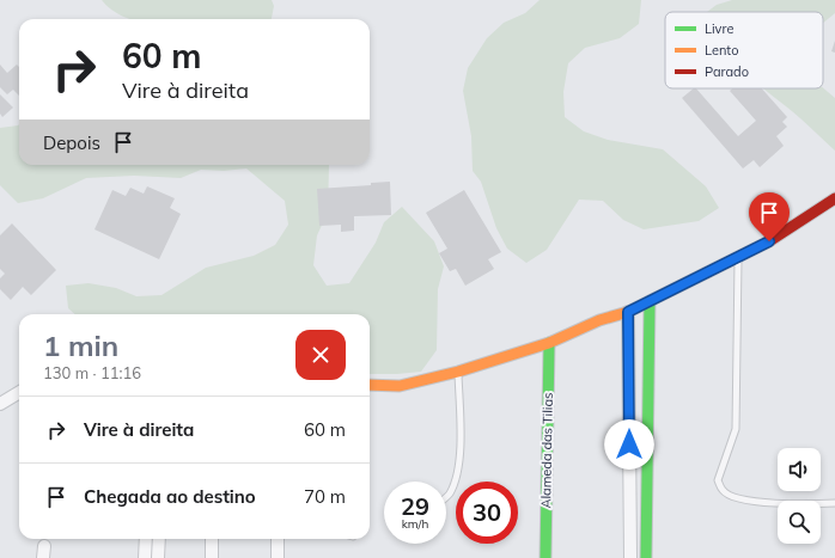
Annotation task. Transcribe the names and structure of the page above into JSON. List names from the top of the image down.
{
  "streets": {
    "street": ["Alameda das Tilias"]
  },
  "legend": ["Livre", "Lento", "Parado"],
  "page": {
    "turn": ["60 m", "Vire à direita"],
    "then": "Depois",
    "heading": ["1 min", "130 m · 11:16"],
    "list": [
      {
        "name": "Vire à direita",
        "value": "60 m"
      },
      {
        "name": "Chegada ao destino",
        "value": "70 m"
      }
    ],
    "speed": "29 km/h",
    "limit": "30"
  }
}
